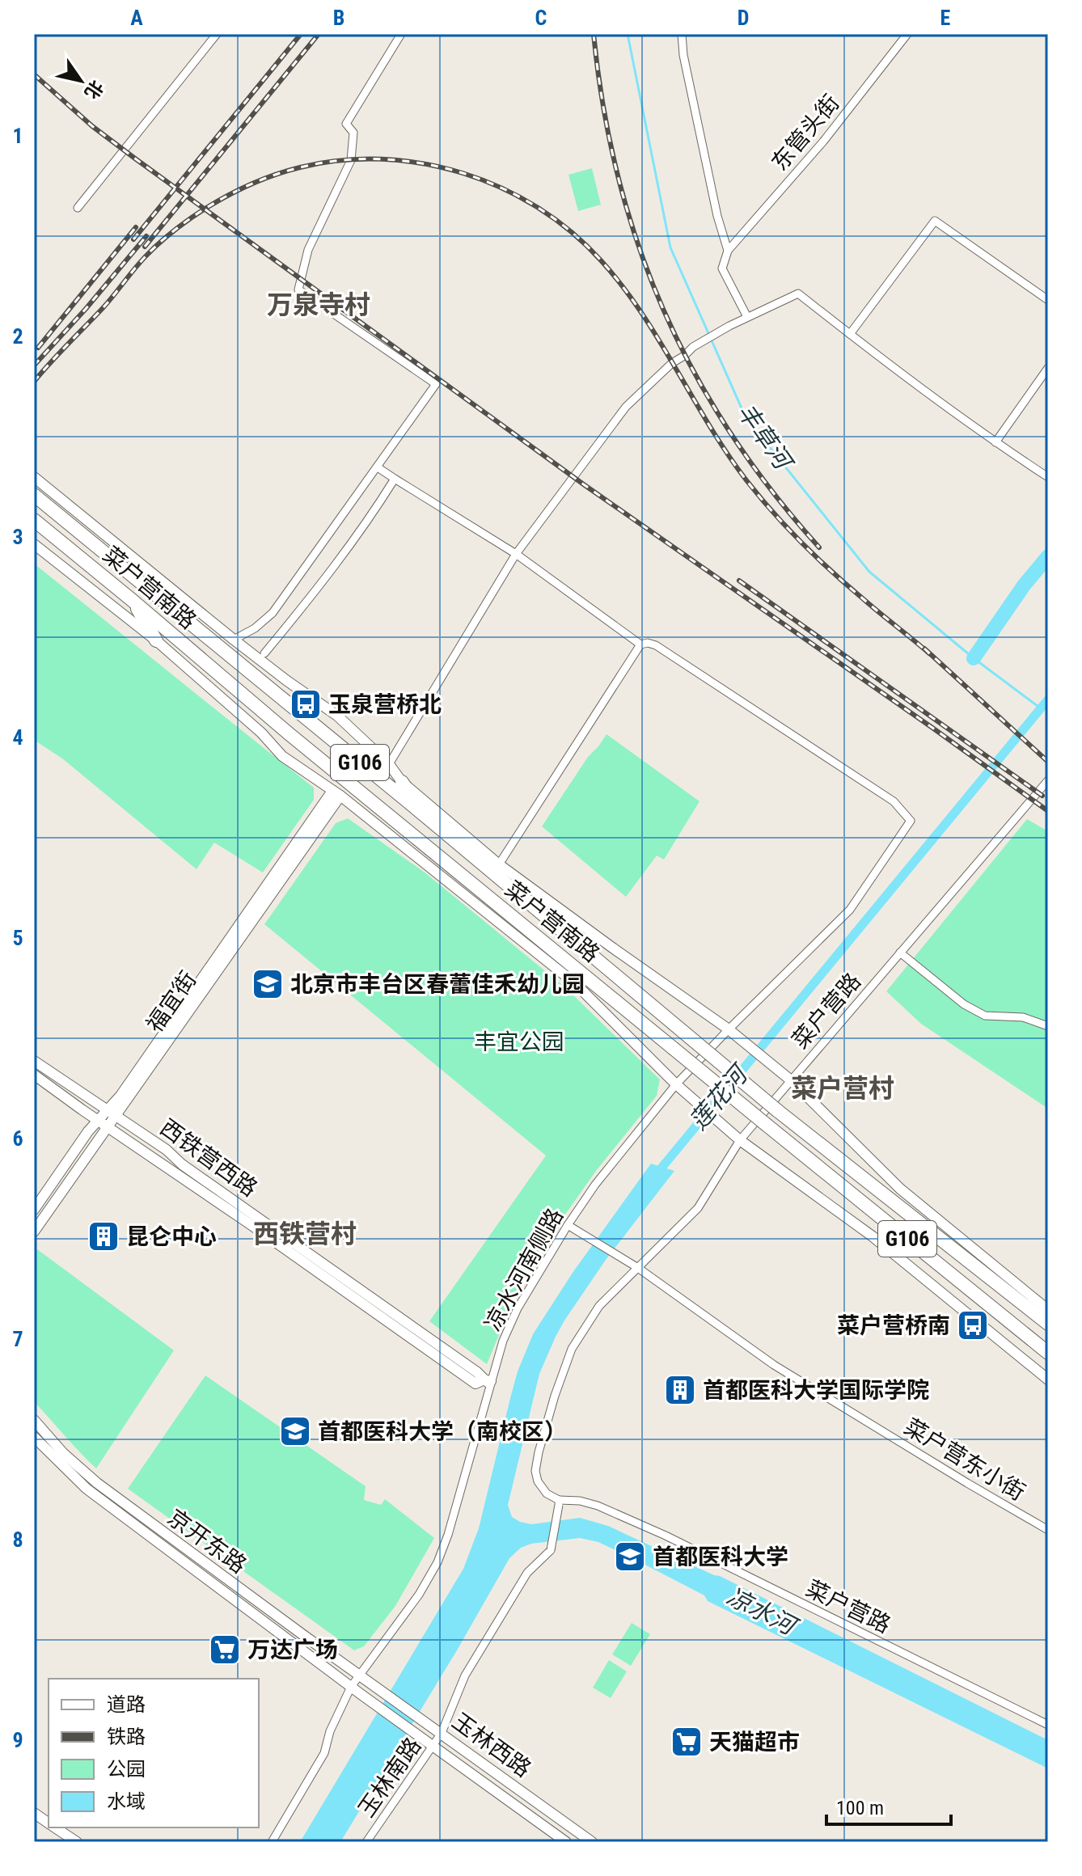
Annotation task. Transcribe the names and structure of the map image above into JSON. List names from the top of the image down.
{
  "streets": {
    "highway": ["菜户营南路", "G106"],
    "street": [
      "东管头街",
      "福宜街",
      "菜户营路",
      "西铁营西路",
      "凉水河南侧路",
      "菜户营东小街",
      "京开东路",
      "玉林西路",
      "玉林南路"
    ]
  },
  "crossings": [
    ["菜户营南路", "福宜街"],
    ["菜户营南路", "菜户营路"],
    ["菜户营南路", "凉水河南侧路"],
    ["福宜街", "西铁营西路"],
    ["菜户营路", "菜户营东小街"],
    ["菜户营路", "玉林南路"],
    ["西铁营西路", "凉水河南侧路"],
    ["凉水河南侧路", "菜户营东小街"],
    ["凉水河南侧路", "京开东路"],
    ["凉水河南侧路", "玉林西路"],
    ["京开东路", "玉林西路"],
    ["玉林西路", "玉林南路"]
  ],
  "districts": ["万泉寺村", "菜户营村", "西铁营村"],
  "water": ["丰草河", "莲花河", "凉水河"],
  "parks": ["丰宜公园"],
  "places": {
    "bus stop": ["玉泉营桥北", "菜户营桥南"],
    "school or university": ["北京市丰台区春蕾佳禾幼儿园", "首都医科大学（南校区）", "首都医科大学"],
    "building": ["昆仑中心", "首都医科大学国际学院"],
    "supermarket": ["万达广场", "天猫超市"]
  },
  "legend": [
    "道路",
    "铁路",
    "公园",
    "水域"
  ],
  "scale_bar": "100 m",
  "north": "bottom right",
  "grid": {
    "columns": [
      "A",
      "B",
      "C",
      "D",
      "E"
    ],
    "rows": [
      "1",
      "2",
      "3",
      "4",
      "5",
      "6",
      "7",
      "8",
      "9"
    ]
  }
}
